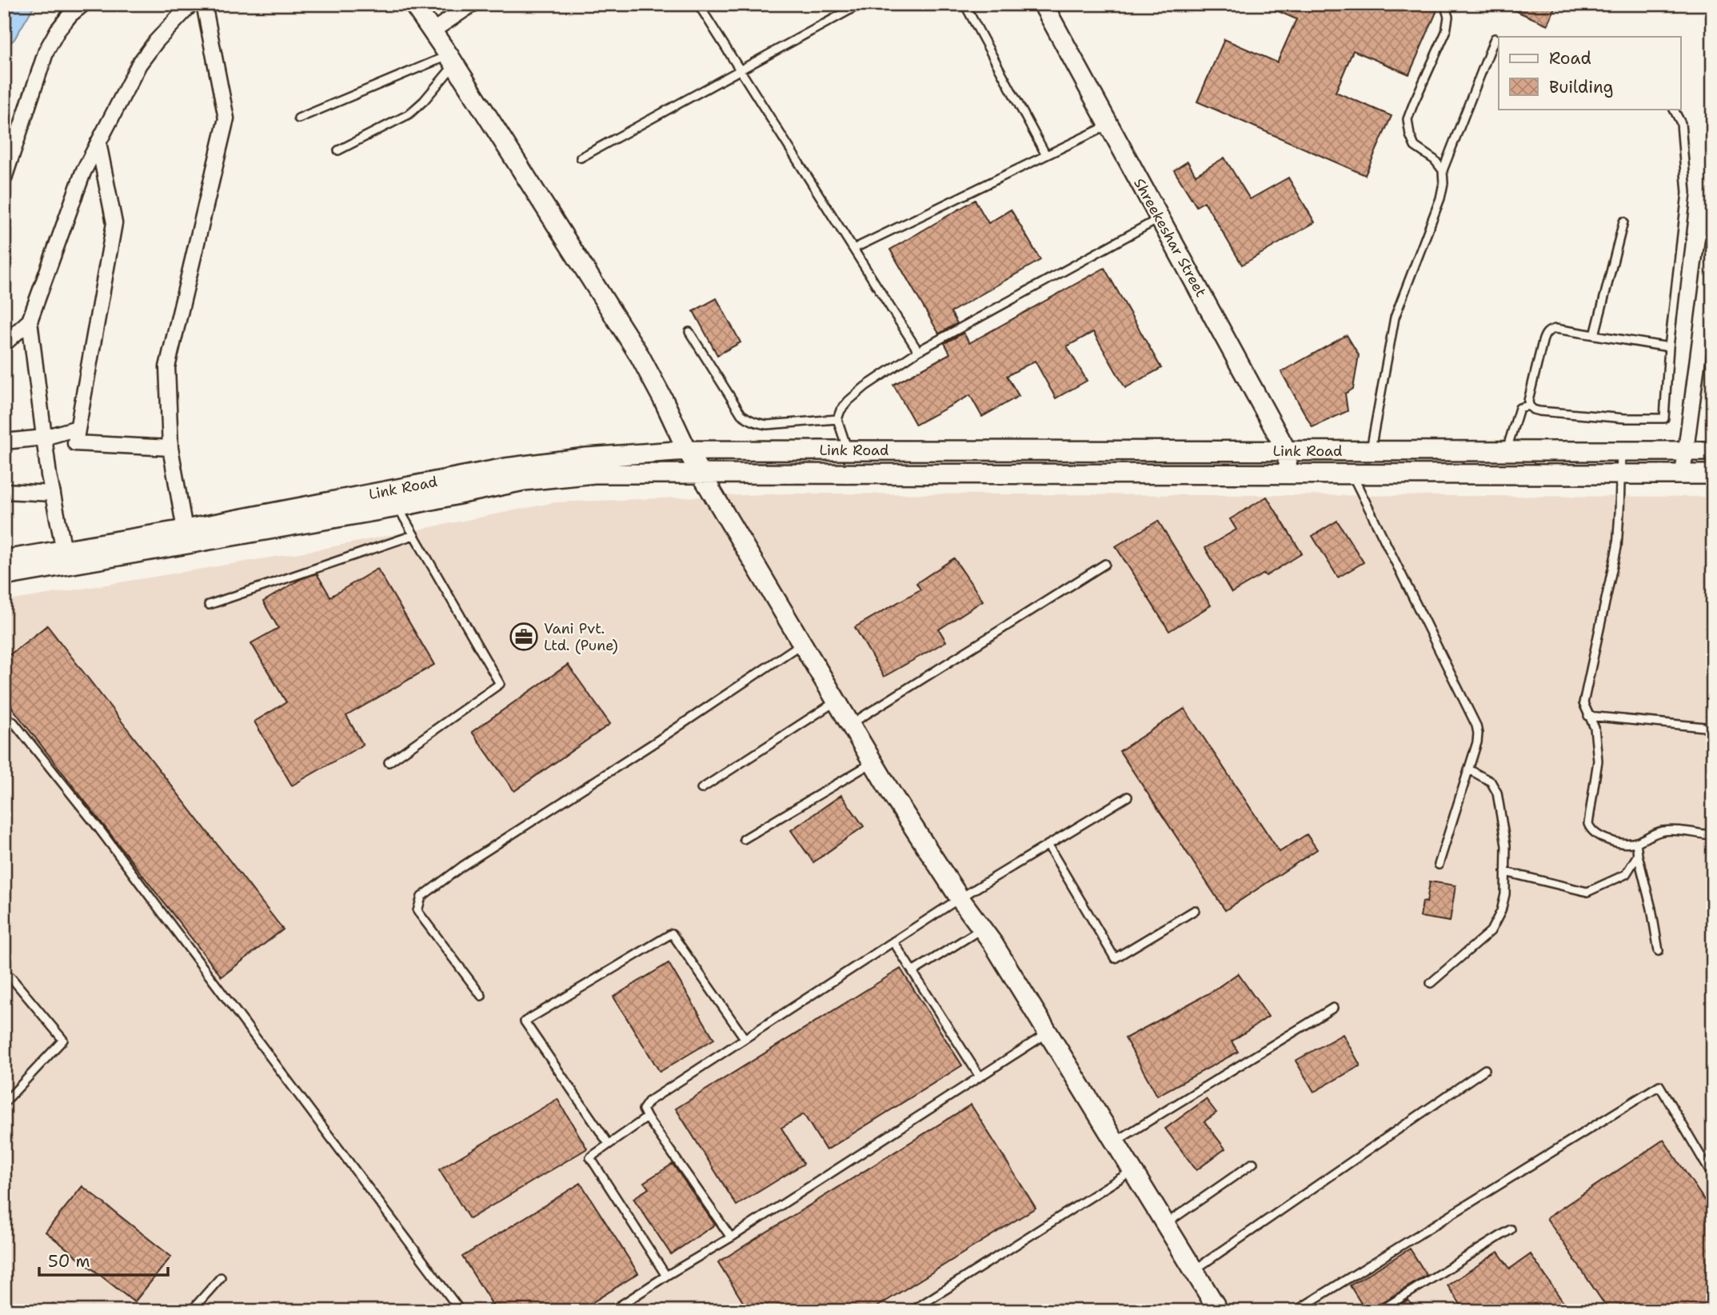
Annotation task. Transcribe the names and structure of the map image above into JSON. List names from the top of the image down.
{
  "streets": {
    "street": ["Shreekeshar Street", "Link Road"]
  },
  "crossings": [
    ["Shreekeshar Street", "Link Road"]
  ],
  "places": {
    "office": ["Vani Pvt. Ltd. (Pune)"]
  },
  "legend": ["Road", "Building"],
  "scale_bar": "50 m"
}
